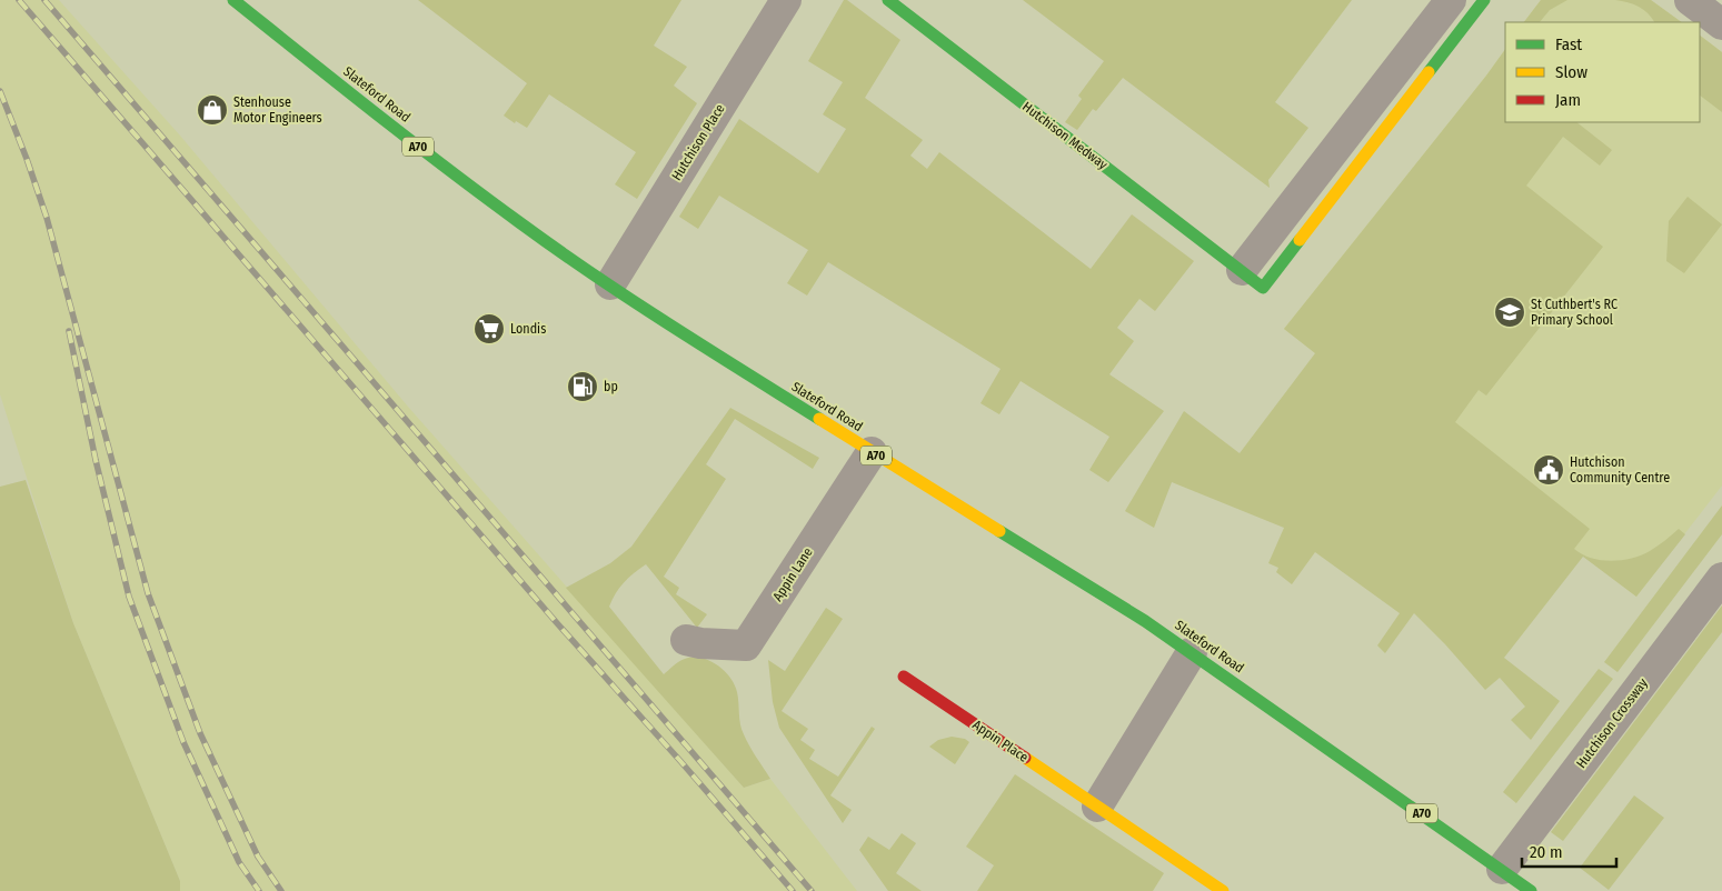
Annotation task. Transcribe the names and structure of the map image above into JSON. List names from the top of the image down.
{
  "streets": {
    "main road": [
      "Slateford Road",
      "Hutchison Medway",
      "A70",
      "Appin Place"
    ],
    "street": ["Hutchison Place", "Appin Lane", "Hutchison Crossway"]
  },
  "crossings": [
    ["Slateford Road", "Hutchison Place"],
    ["Slateford Road", "Appin Lane"],
    ["Slateford Road", "Hutchison Crossway"]
  ],
  "places": {
    "shop": ["Stenhouse Motor Engineers"],
    "school or university": ["St Cuthbert's RC Primary School"],
    "supermarket": ["Londis"],
    "fuel station": ["bp"],
    "public building": ["Hutchison Community Centre"]
  },
  "legend": ["Fast", "Slow", "Jam"],
  "scale_bar": "20 m"
}
